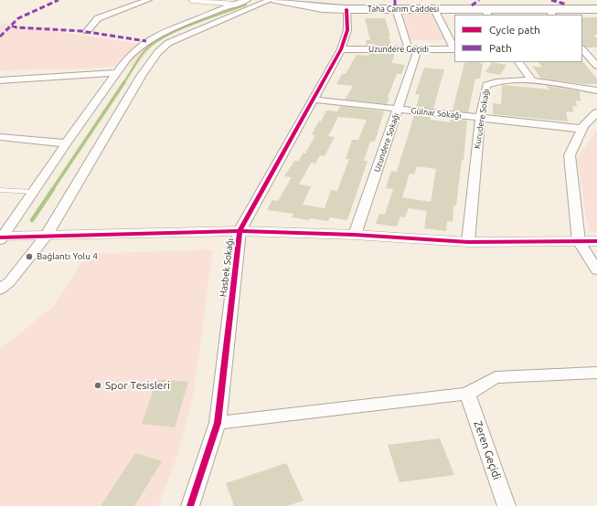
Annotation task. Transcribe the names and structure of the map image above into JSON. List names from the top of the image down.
{
  "streets": {
    "main road": ["Taha Carım Caddesi"],
    "street": [
      "Uzundere Geçidi",
      "Gülnar Sokağı",
      "Kurudere Sokağı",
      "Uzundere Sokağı",
      "Hasbek Sokağı",
      "Zeren Geçidi"
    ]
  },
  "crossings": [
    ["Taha Carım Caddesi", "Hasbek Sokağı"],
    ["Uzundere Geçidi", "Uzundere Sokağı"],
    ["Uzundere Geçidi", "Hasbek Sokağı"],
    ["Gülnar Sokağı", "Kurudere Sokağı"],
    ["Gülnar Sokağı", "Uzundere Sokağı"],
    ["Gülnar Sokağı", "Hasbek Sokağı"]
  ],
  "places": ["Bağlantı Yolu 4", "Spor Tesisleri"],
  "legend": ["Cycle path", "Path"]
}
